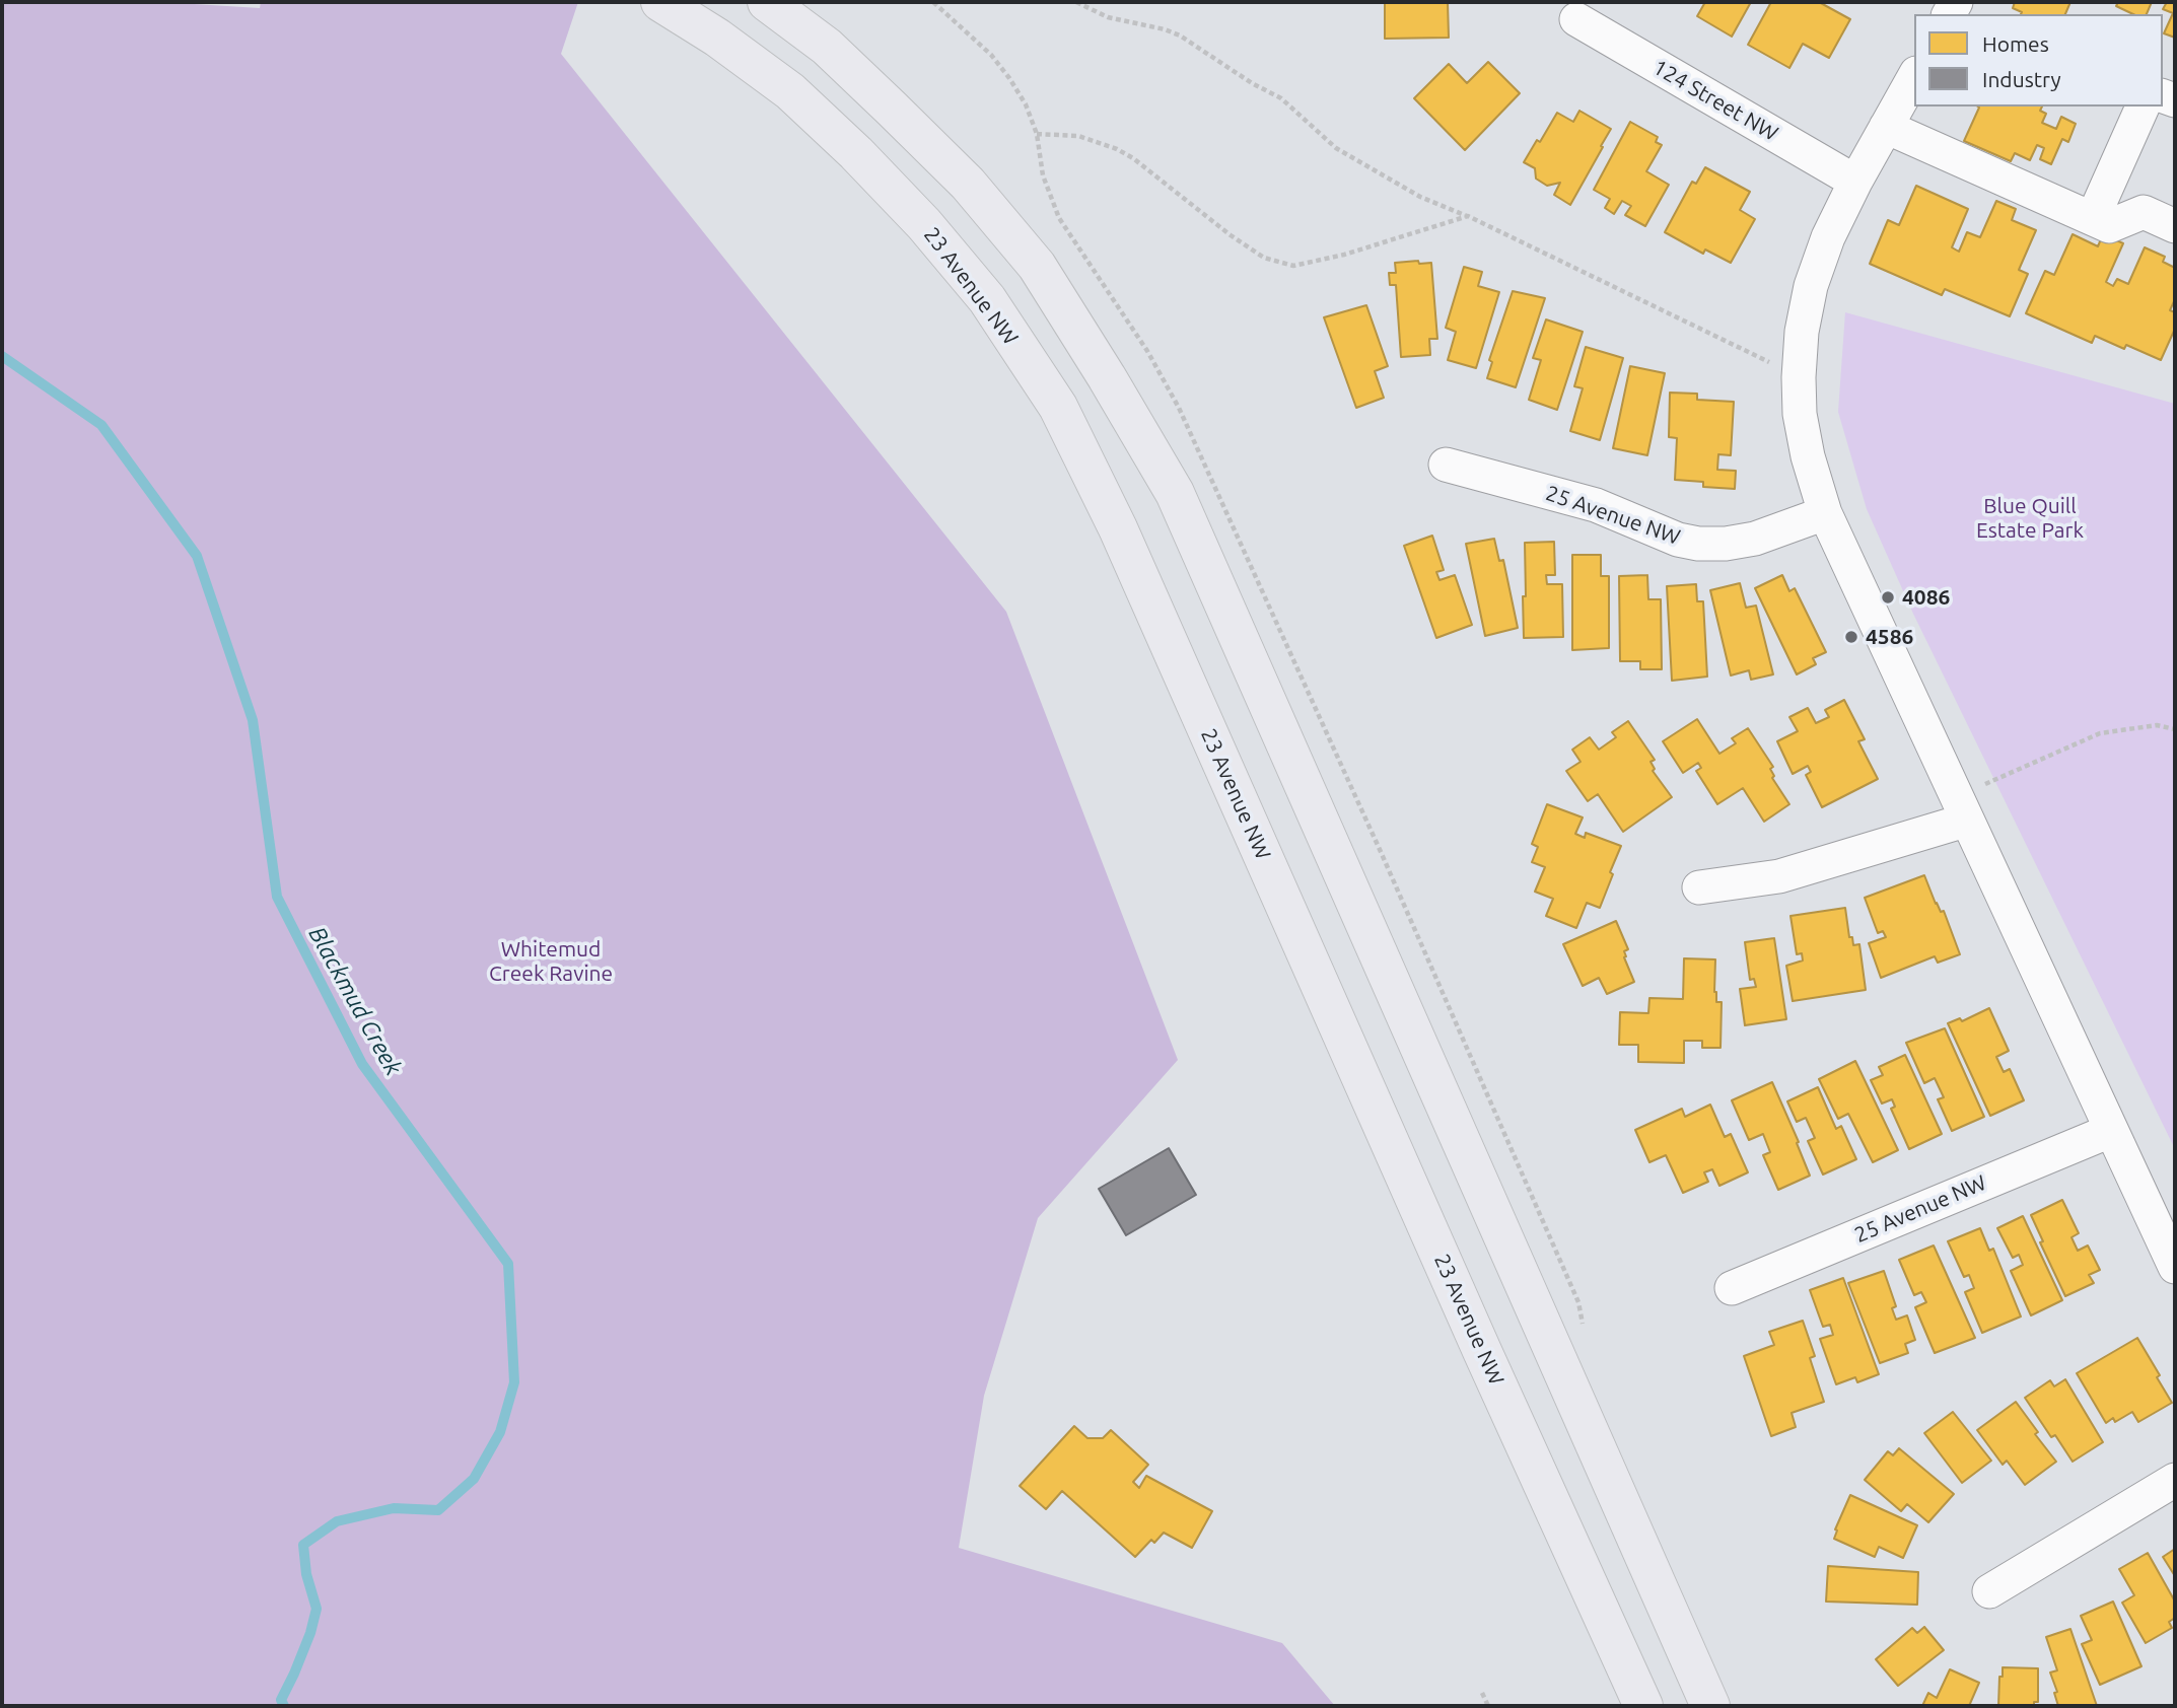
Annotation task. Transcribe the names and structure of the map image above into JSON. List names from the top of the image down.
{
  "streets": {
    "main road": ["23 Avenue NW"],
    "street": ["124 Street NW", "25 Avenue NW"]
  },
  "water": ["Blackmud Creek"],
  "parks": ["Blue Quill Estate Park", "Whitemud Creek Ravine"],
  "places": ["4086", "4586"],
  "legend": ["Homes", "Industry"]
}
